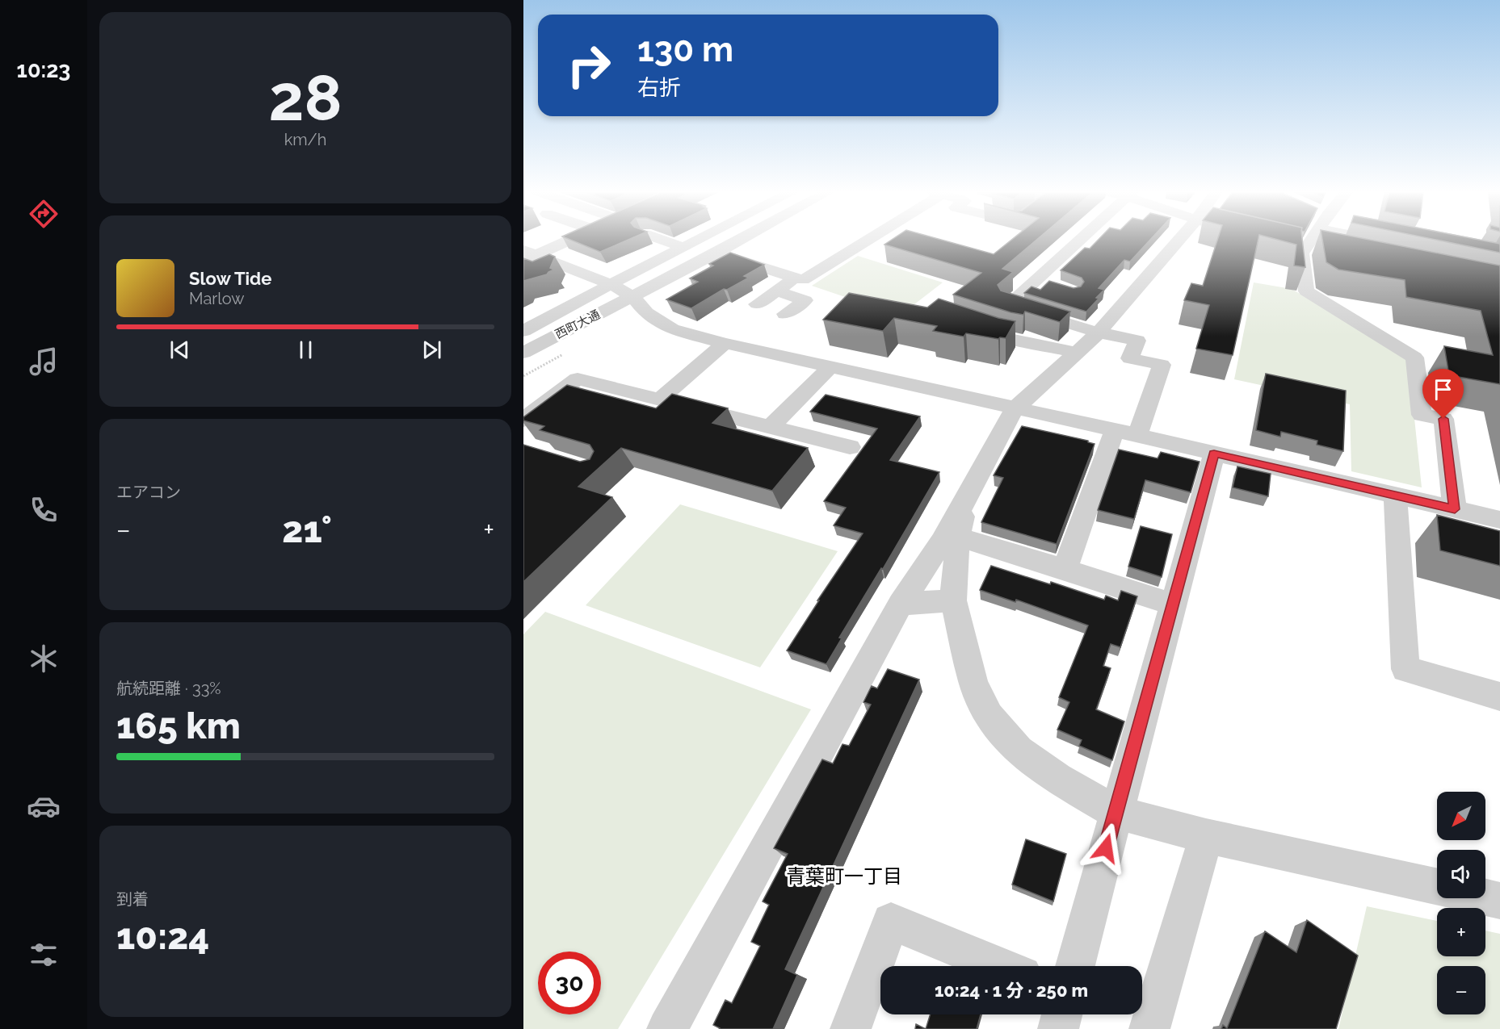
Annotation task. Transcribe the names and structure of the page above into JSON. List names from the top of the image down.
{
  "streets": {
    "street": ["西町大通"]
  },
  "districts": ["青葉町一丁目"],
  "north": "bottom left",
  "page": {
    "tabs": "10:23",
    "tile": [
      ["28", "km/h"],
      "エアコン",
      ["航続距離 · 33%", "165 km"],
      ["到着", "10:24"]
    ],
    "turn": ["130 m", "右折"],
    "song": ["Slow Tide", "Marlow"],
    "heat": ["−", "21°", "+"],
    "map_buttons": ["+", "−"],
    "limit": "30",
    "trip": "10:24 · 1 分 · 250 m"
  }
}
